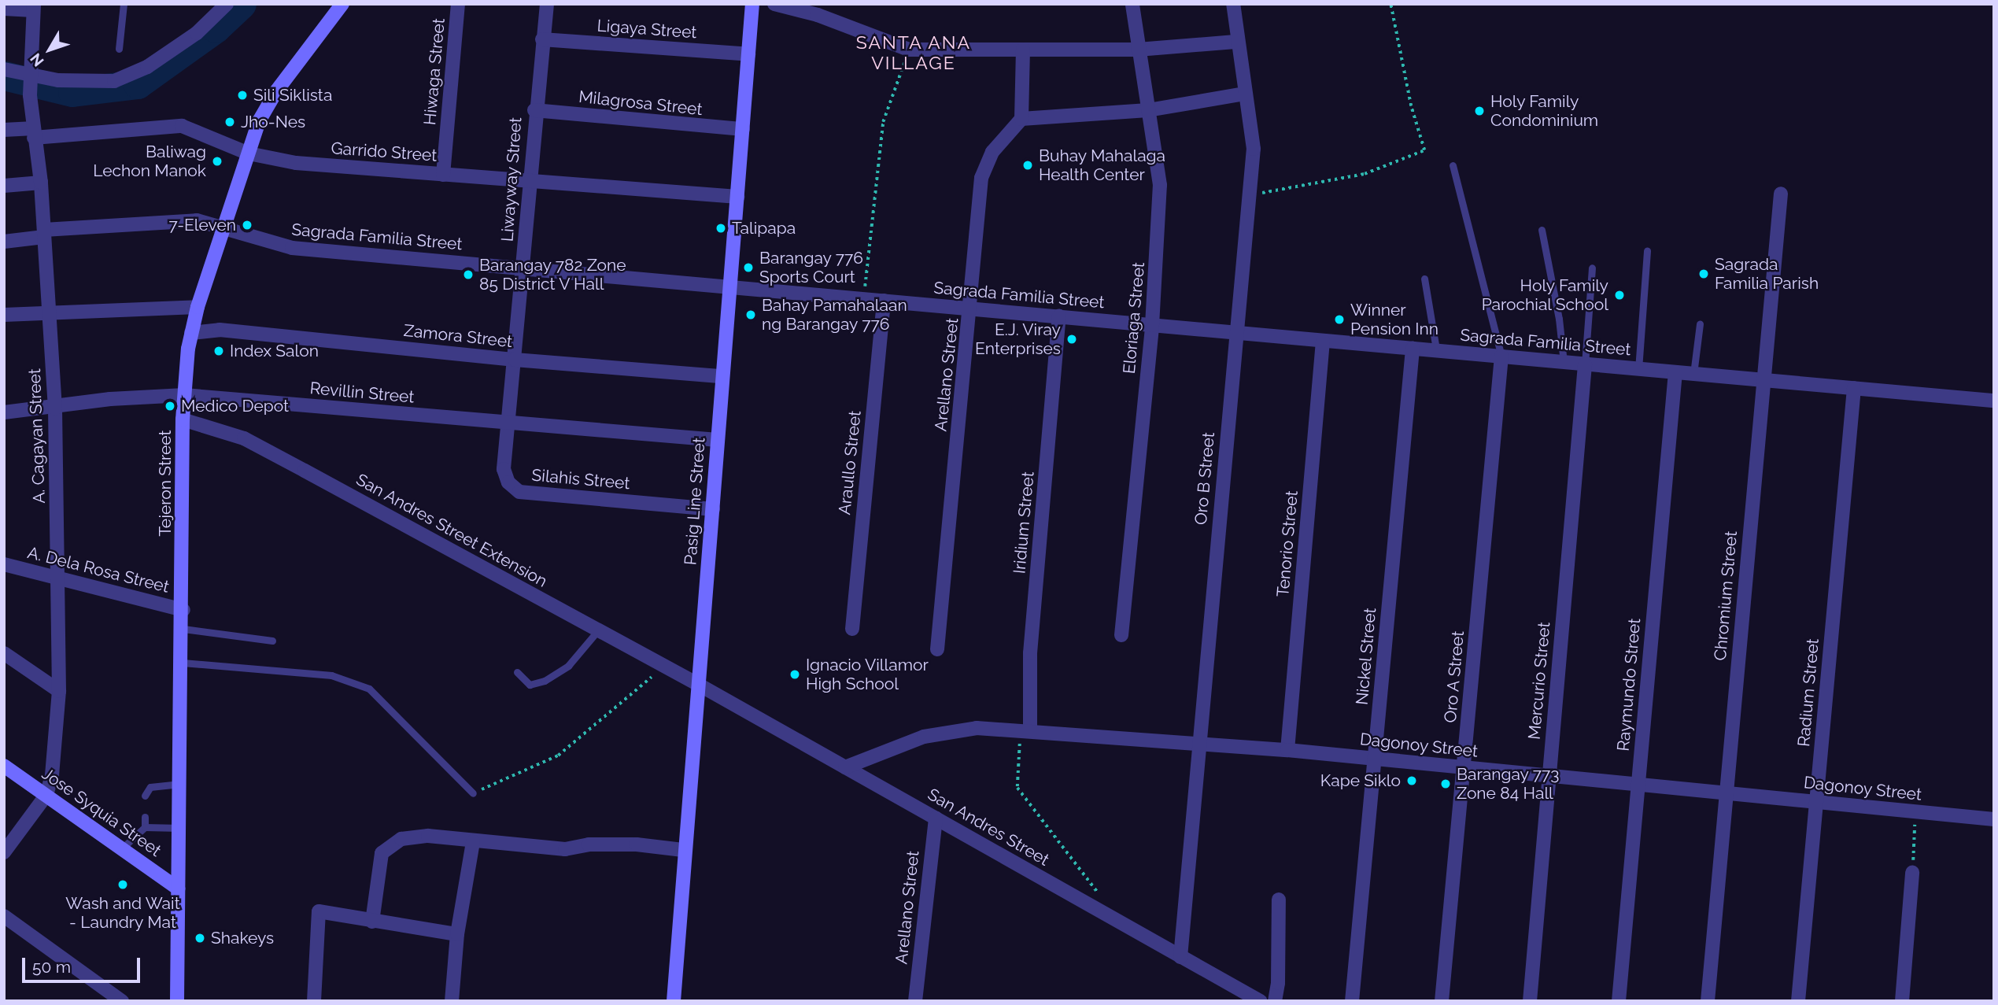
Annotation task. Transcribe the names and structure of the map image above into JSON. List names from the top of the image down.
{
  "streets": {
    "main road": ["Tejeron Street", "Pasig Line Street", "Jose Syquia Street"],
    "street": [
      "Ligaya Street",
      "Hiwaga Street",
      "Milagrosa Street",
      "Garrido Street",
      "Liwayway Street",
      "Sagrada Familia Street",
      "Eloriaga Street",
      "Zamora Street",
      "Arellano Street",
      "Revillin Street",
      "A. Cagayan Street",
      "Araullo Street",
      "Oro B Street",
      "Silahis Street",
      "Iridium Street",
      "San Andres Street Extension",
      "Tenorio Street",
      "A. Dela Rosa Street",
      "Chromium Street",
      "Nickel Street",
      "Oro A Street",
      "Mercurio Street",
      "Raymundo Street",
      "Radium Street",
      "Dagonoy Street",
      "San Andres Street"
    ]
  },
  "crossings": [
    ["Ligaya Street", "Liwayway Street"],
    ["Ligaya Street", "Pasig Line Street"],
    ["Hiwaga Street", "Garrido Street"],
    ["Milagrosa Street", "Liwayway Street"],
    ["Milagrosa Street", "Pasig Line Street"],
    ["Garrido Street", "Liwayway Street"],
    ["Garrido Street", "A. Cagayan Street"],
    ["Garrido Street", "Tejeron Street"],
    ["Garrido Street", "Pasig Line Street"],
    ["Liwayway Street", "Sagrada Familia Street"],
    ["Liwayway Street", "Zamora Street"],
    ["Liwayway Street", "Revillin Street"],
    ["Liwayway Street", "Silahis Street"],
    ["Sagrada Familia Street", "Eloriaga Street"],
    ["Sagrada Familia Street", "Arellano Street"],
    ["Sagrada Familia Street", "A. Cagayan Street"],
    ["Sagrada Familia Street", "Araullo Street"],
    ["Sagrada Familia Street", "Oro B Street"],
    ["Sagrada Familia Street", "Tejeron Street"],
    ["Sagrada Familia Street", "Pasig Line Street"],
    ["Sagrada Familia Street", "Iridium Street"],
    ["Sagrada Familia Street", "Tenorio Street"],
    ["Sagrada Familia Street", "Chromium Street"],
    ["Sagrada Familia Street", "Nickel Street"],
    ["Sagrada Familia Street", "Oro A Street"],
    ["Sagrada Familia Street", "Mercurio Street"],
    ["Sagrada Familia Street", "Raymundo Street"],
    ["Sagrada Familia Street", "Radium Street"],
    ["Zamora Street", "Tejeron Street"],
    ["Zamora Street", "Pasig Line Street"],
    ["Arellano Street", "San Andres Street"],
    ["Revillin Street", "A. Cagayan Street"],
    ["Revillin Street", "Silahis Street"],
    ["Revillin Street", "Tejeron Street"],
    ["Revillin Street", "Pasig Line Street"],
    ["A. Cagayan Street", "A. Dela Rosa Street"],
    ["A. Cagayan Street", "Jose Syquia Street"],
    ["Oro B Street", "Dagonoy Street"],
    ["Oro B Street", "San Andres Street"],
    ["Silahis Street", "Pasig Line Street"],
    ["Tejeron Street", "San Andres Street Extension"],
    ["Tejeron Street", "A. Dela Rosa Street"],
    ["Tejeron Street", "Jose Syquia Street"],
    ["Pasig Line Street", "San Andres Street Extension"],
    ["Pasig Line Street", "San Andres Street"],
    ["Iridium Street", "Dagonoy Street"],
    ["San Andres Street Extension", "San Andres Street"],
    ["Tenorio Street", "Dagonoy Street"],
    ["Chromium Street", "Dagonoy Street"],
    ["Nickel Street", "Dagonoy Street"],
    ["Oro A Street", "Dagonoy Street"],
    ["Mercurio Street", "Dagonoy Street"],
    ["Raymundo Street", "Dagonoy Street"],
    ["Radium Street", "Dagonoy Street"],
    ["Dagonoy Street", "San Andres Street"]
  ],
  "districts": ["SANTA ANA VILLAGE"],
  "places": [
    "Sili Siklista",
    "Holy Family Condominium",
    "Jho-Nes",
    "Baliwag Lechon Manok",
    "Buhay Mahalaga Health Center",
    "7-Eleven",
    "Talipapa",
    "Barangay 776 Sports Court",
    "Sagrada Familia Parish",
    "Barangay 782 Zone 85 District V Hall",
    "Holy Family Parochial School",
    "Bahay Pamahalaan ng Barangay 776",
    "Winner Pension Inn",
    "E.J. Viray Enterprises",
    "Index Salon",
    "Medico Depot",
    "Ignacio Villamor High School",
    "Kape Siklo",
    "Barangay 773 Zone 84 Hall",
    "Wash and Wait - Laundry Mat",
    "Shakeys"
  ],
  "scale_bar": "50 m",
  "north": "bottom left"
}
